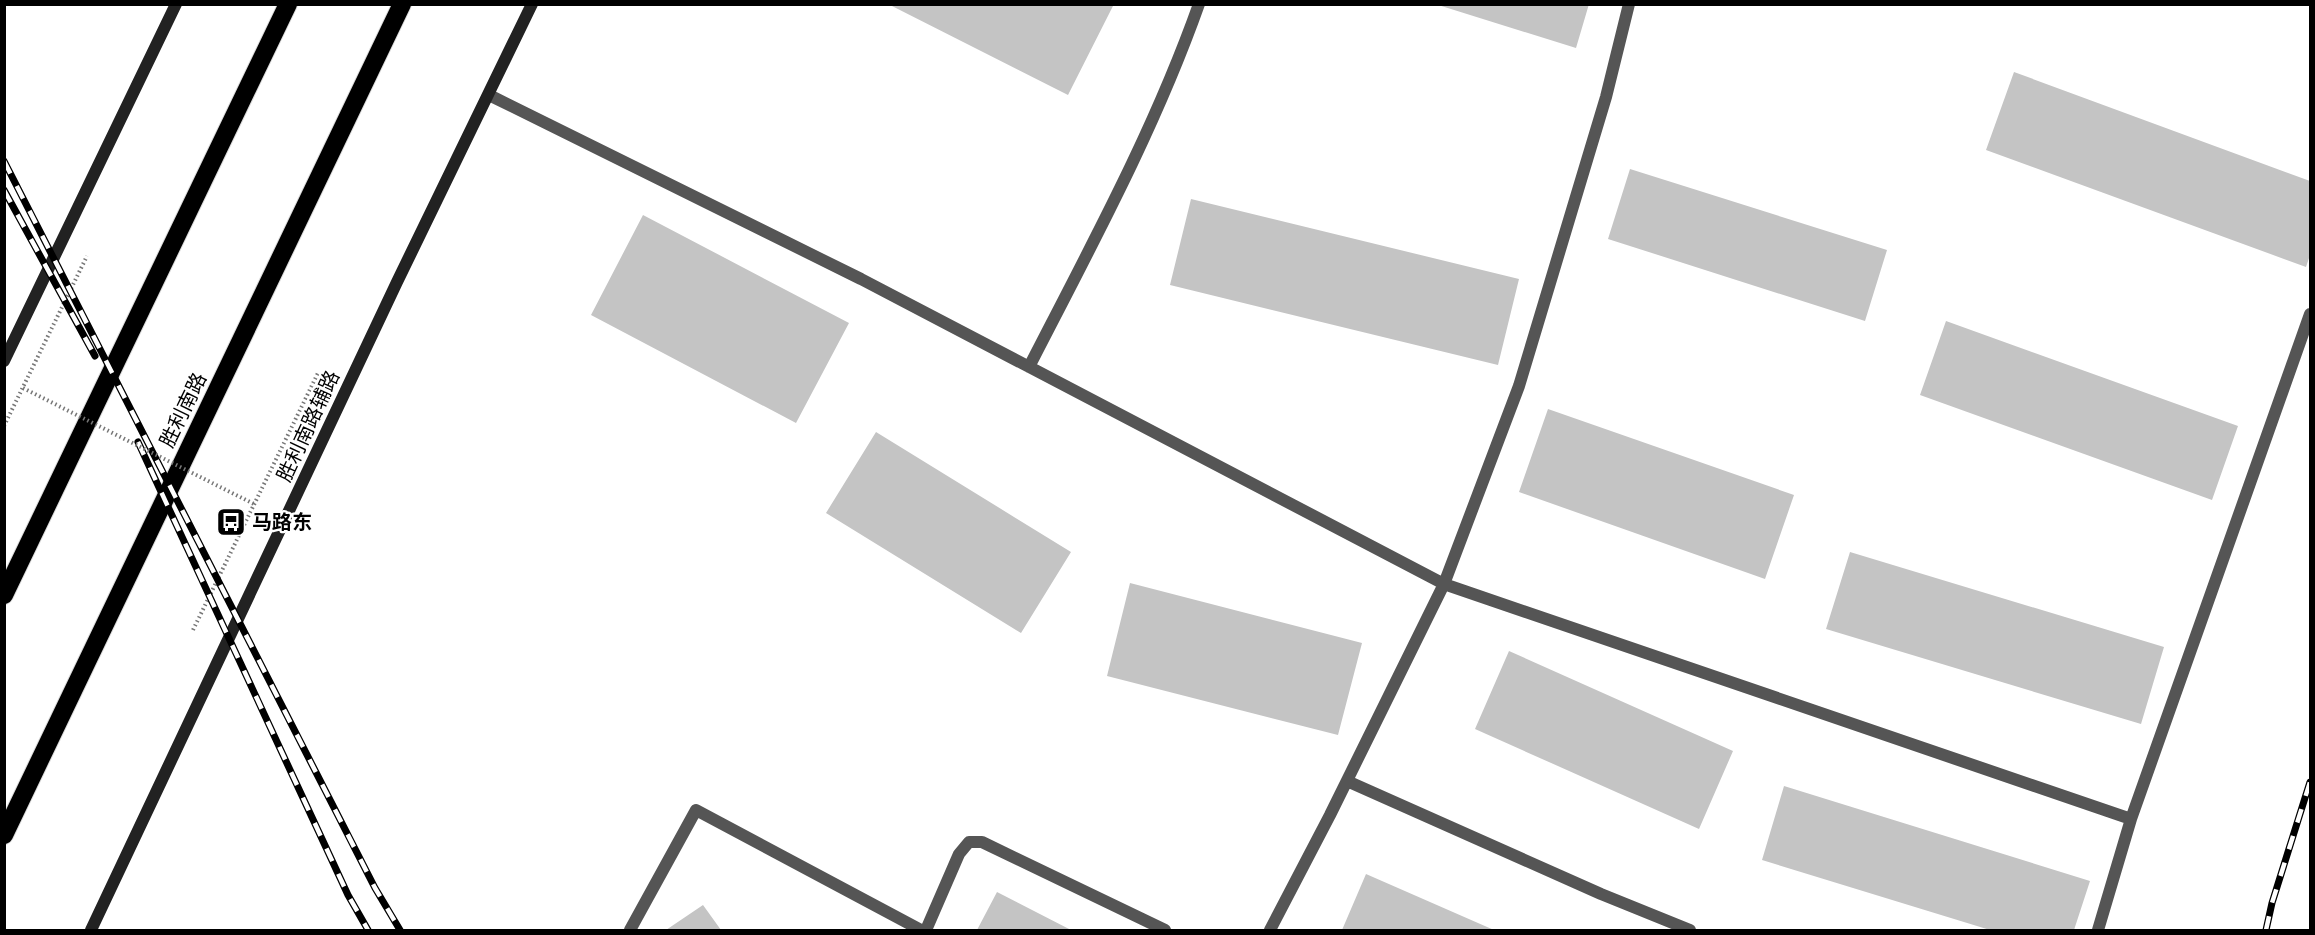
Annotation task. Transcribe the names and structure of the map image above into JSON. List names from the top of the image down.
{
  "streets": {
    "highway": ["胜利南路"],
    "main road": ["胜利南路辅路"]
  },
  "places": {
    "bus stop": ["马路东"]
  }
}
